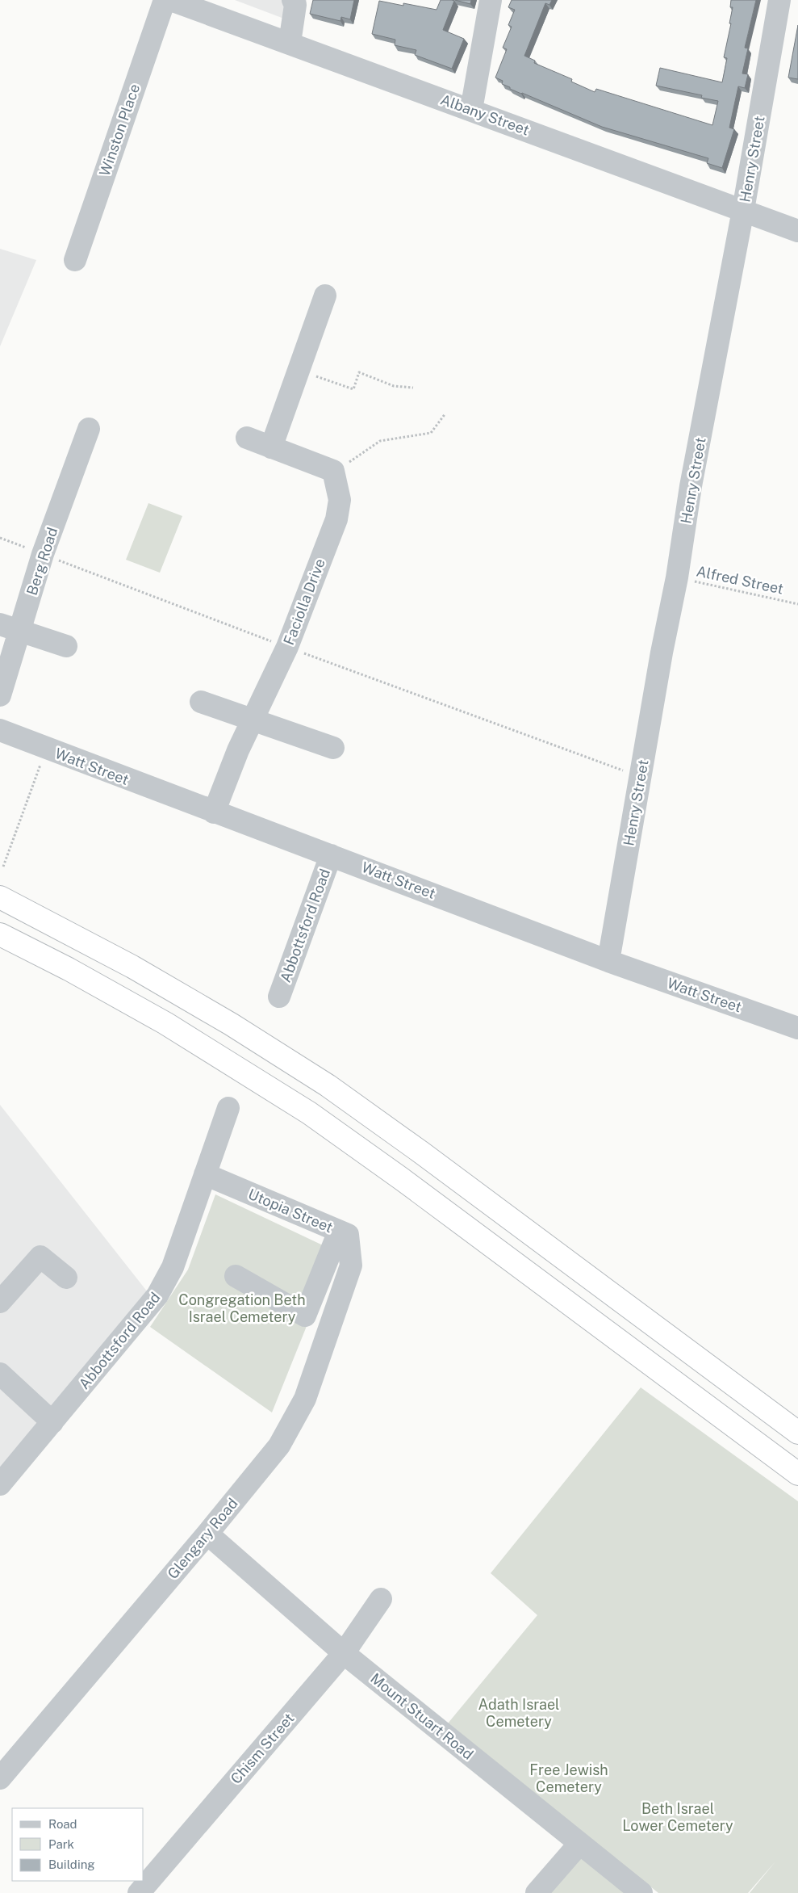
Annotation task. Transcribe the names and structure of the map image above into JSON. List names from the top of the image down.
{
  "streets": {
    "street": [
      "Albany Street",
      "Winston Place",
      "Henry Street",
      "Berg Road",
      "Faciolla Drive",
      "Watt Street",
      "Abbottsford Road",
      "Utopia Street",
      "Glengary Road",
      "Mount Stuart Road",
      "Chism Street"
    ],
    "path": ["Alfred Street"]
  },
  "crossings": [
    ["Albany Street", "Henry Street"],
    ["Henry Street", "Alfred Street"],
    ["Henry Street", "Watt Street"],
    ["Faciolla Drive", "Watt Street"],
    ["Watt Street", "Abbottsford Road"],
    ["Abbottsford Road", "Utopia Street"],
    ["Utopia Street", "Glengary Road"],
    ["Glengary Road", "Mount Stuart Road"],
    ["Mount Stuart Road", "Chism Street"]
  ],
  "parks": [
    "Congregation Beth Israel Cemetery",
    "Adath Israel Cemetery",
    "Free Jewish Cemetery",
    "Beth Israel Lower Cemetery"
  ],
  "legend": ["Road", "Park", "Building"]
}
